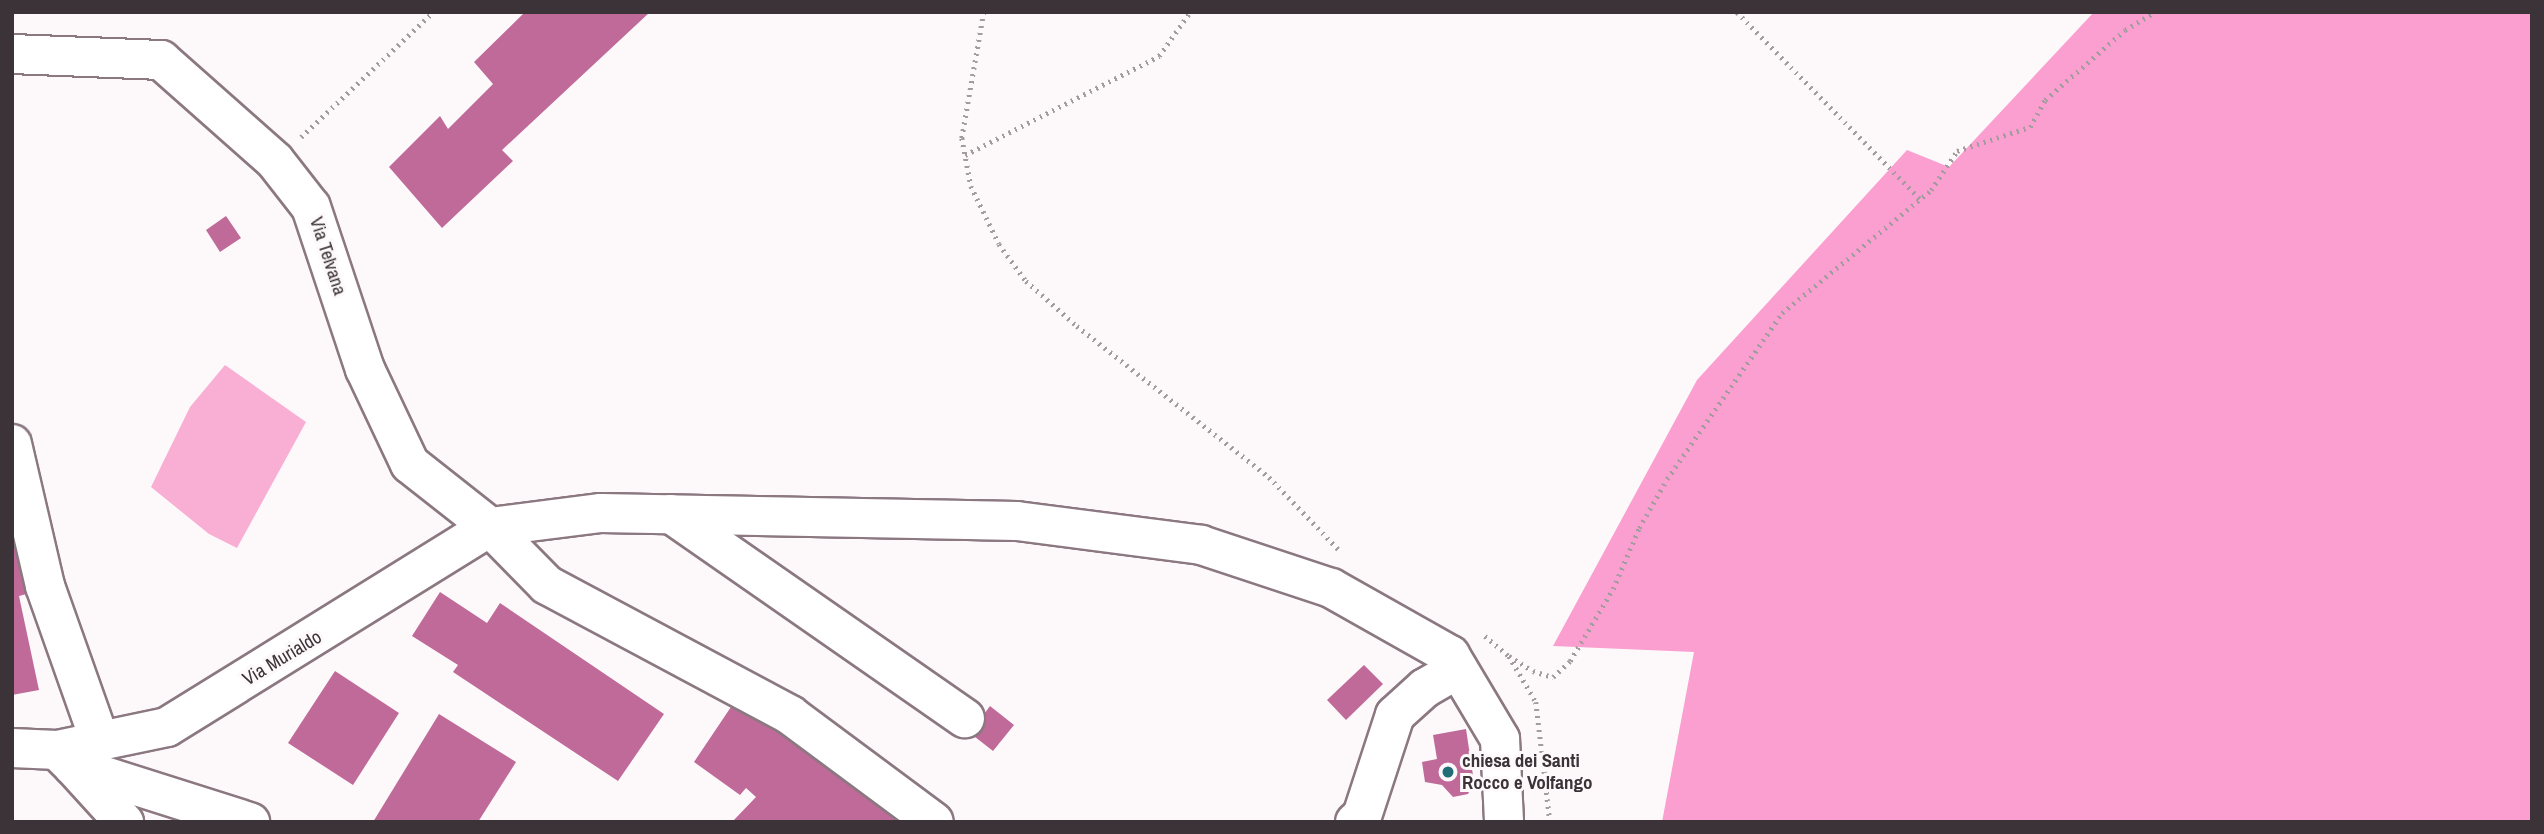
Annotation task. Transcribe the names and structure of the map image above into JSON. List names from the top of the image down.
{
  "streets": {
    "street": ["Via Telvana", "Via Murialdo"]
  },
  "crossings": [
    ["Via Telvana", "Via Murialdo"]
  ],
  "places": ["chiesa dei Santi Rocco e Volfango"]
}
